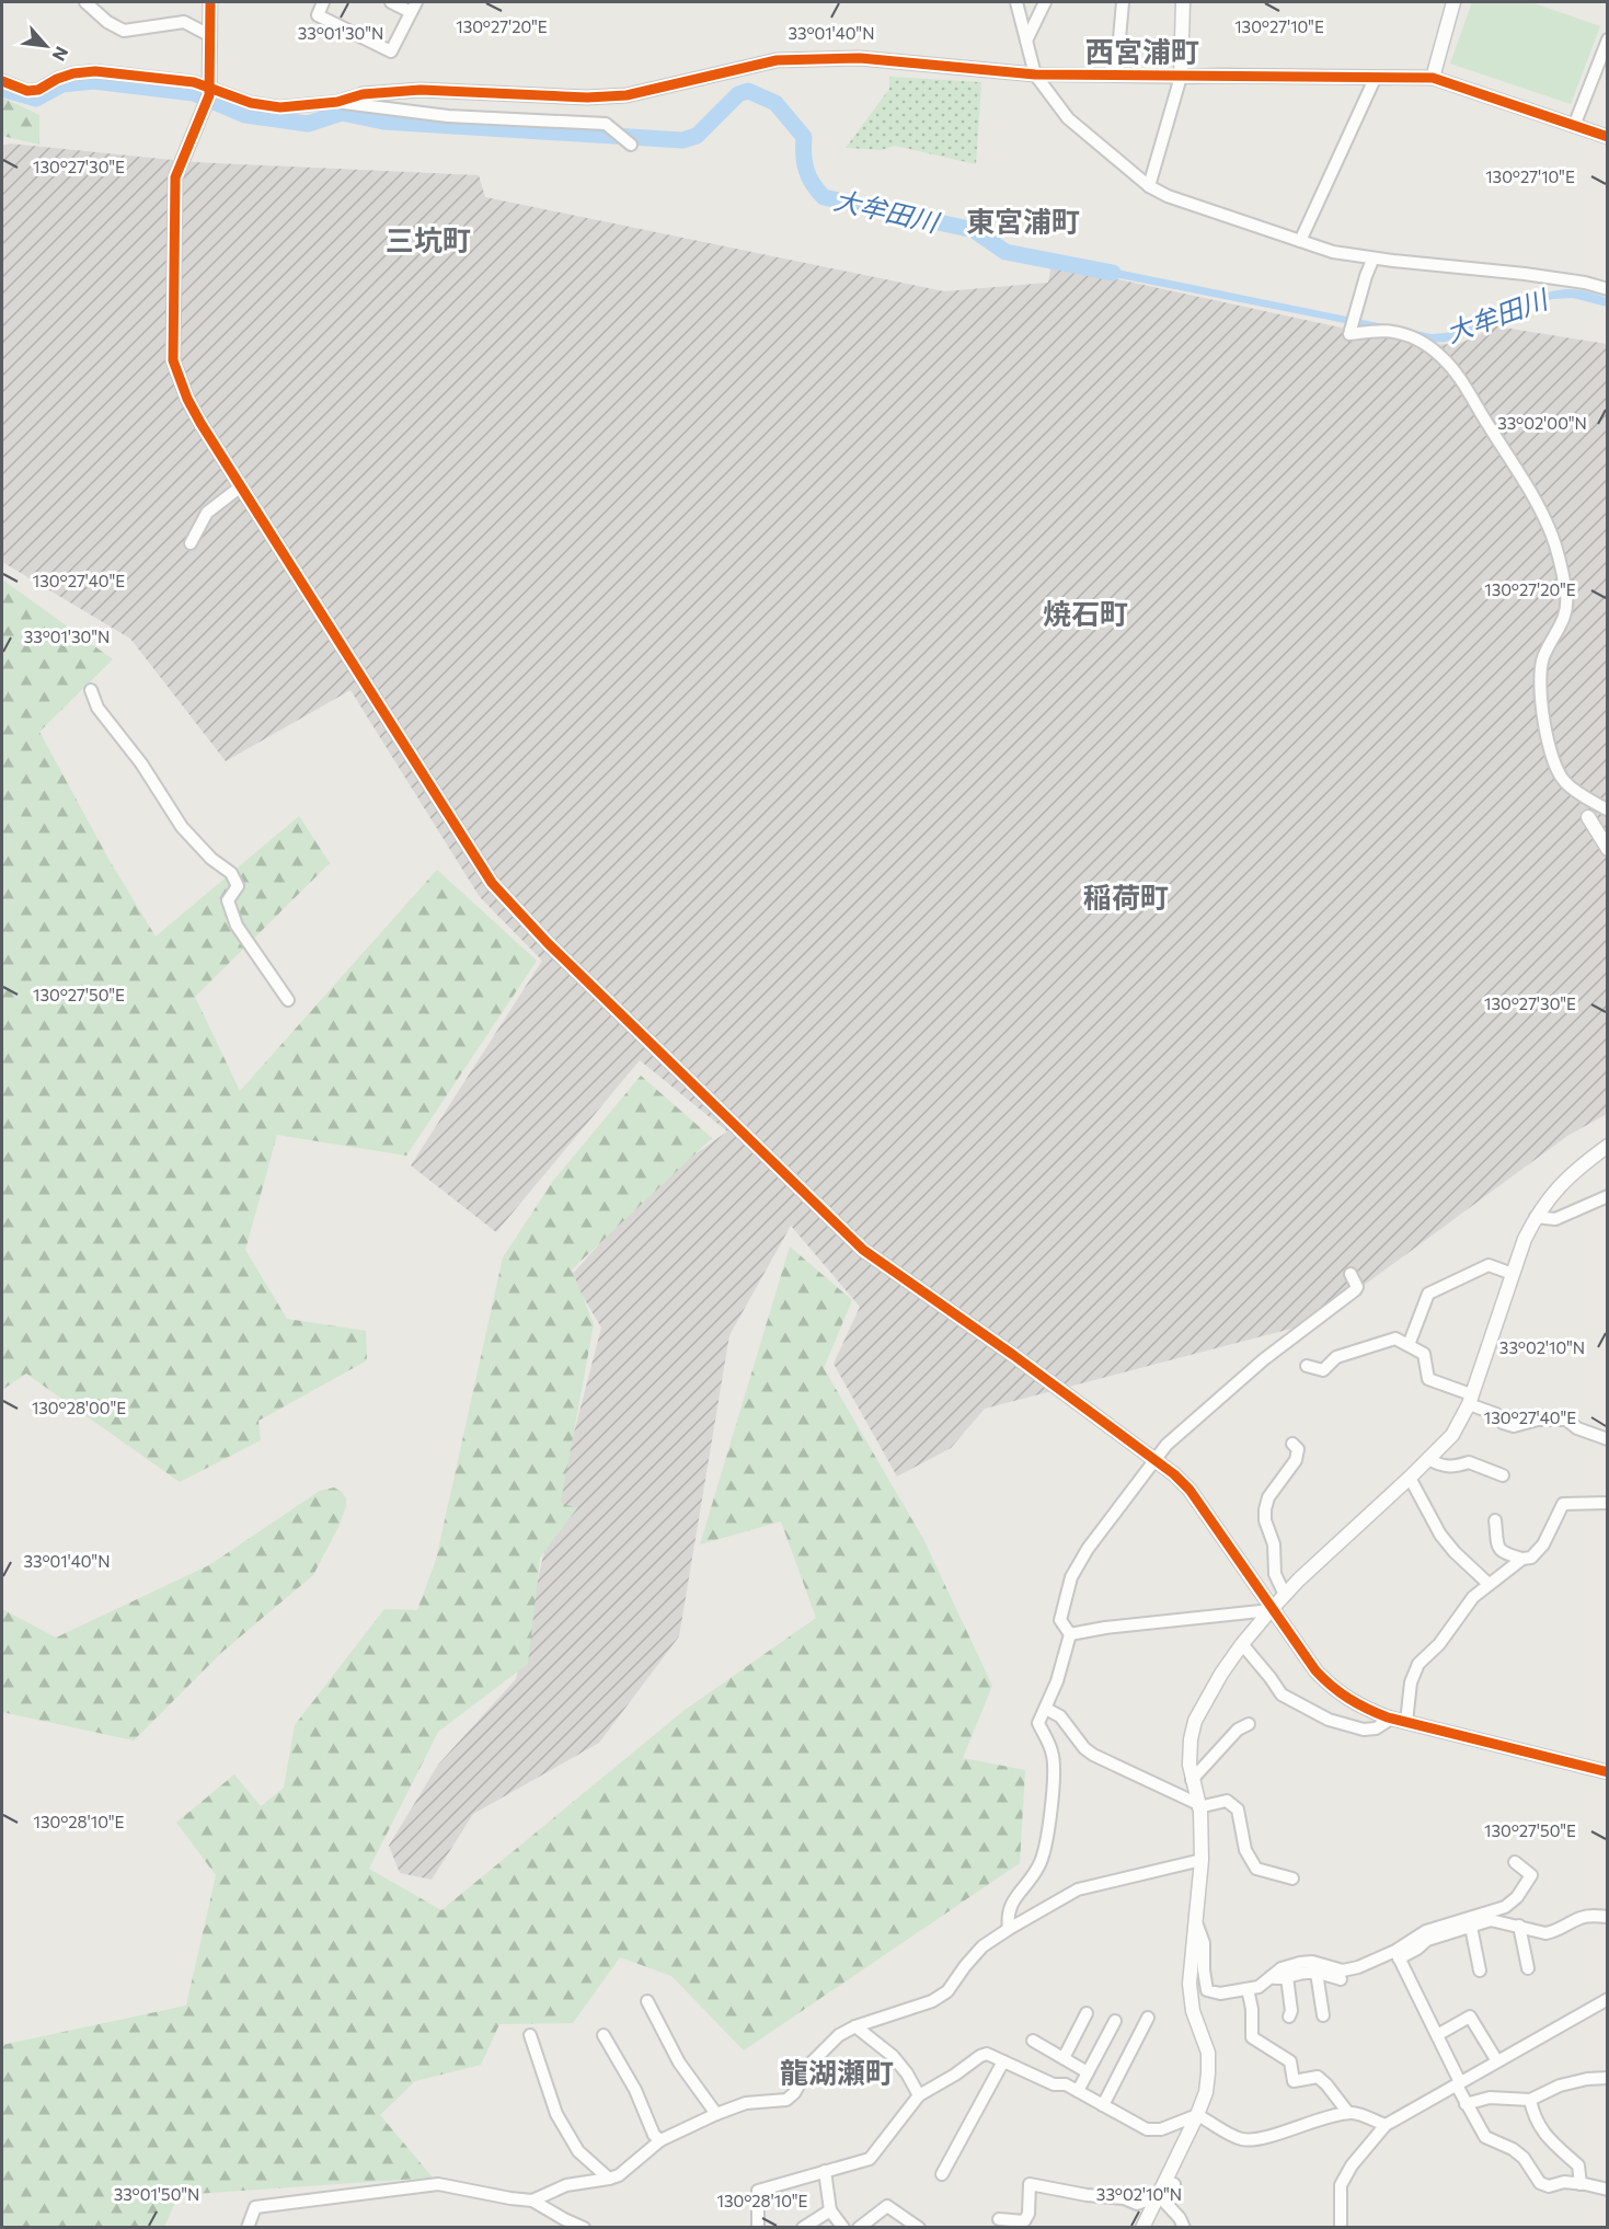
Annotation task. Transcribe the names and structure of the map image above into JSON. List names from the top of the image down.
{
  "districts": [
    "西宮浦町",
    "東宮浦町",
    "三坑町",
    "焼石町",
    "稲荷町",
    "龍湖瀬町"
  ],
  "water": ["大牟田川"],
  "north": "bottom right",
  "coordinates": [
    "130°27'20\"E",
    "130°27'10\"E",
    "33°01'30\"N",
    "33°01'40\"N",
    "130°27'30\"E",
    "33°02'00\"N",
    "130°27'40\"E",
    "130°27'50\"E",
    "33°02'10\"N",
    "130°28'00\"E",
    "130°28'10\"E",
    "33°01'50\"N"
  ]
}
